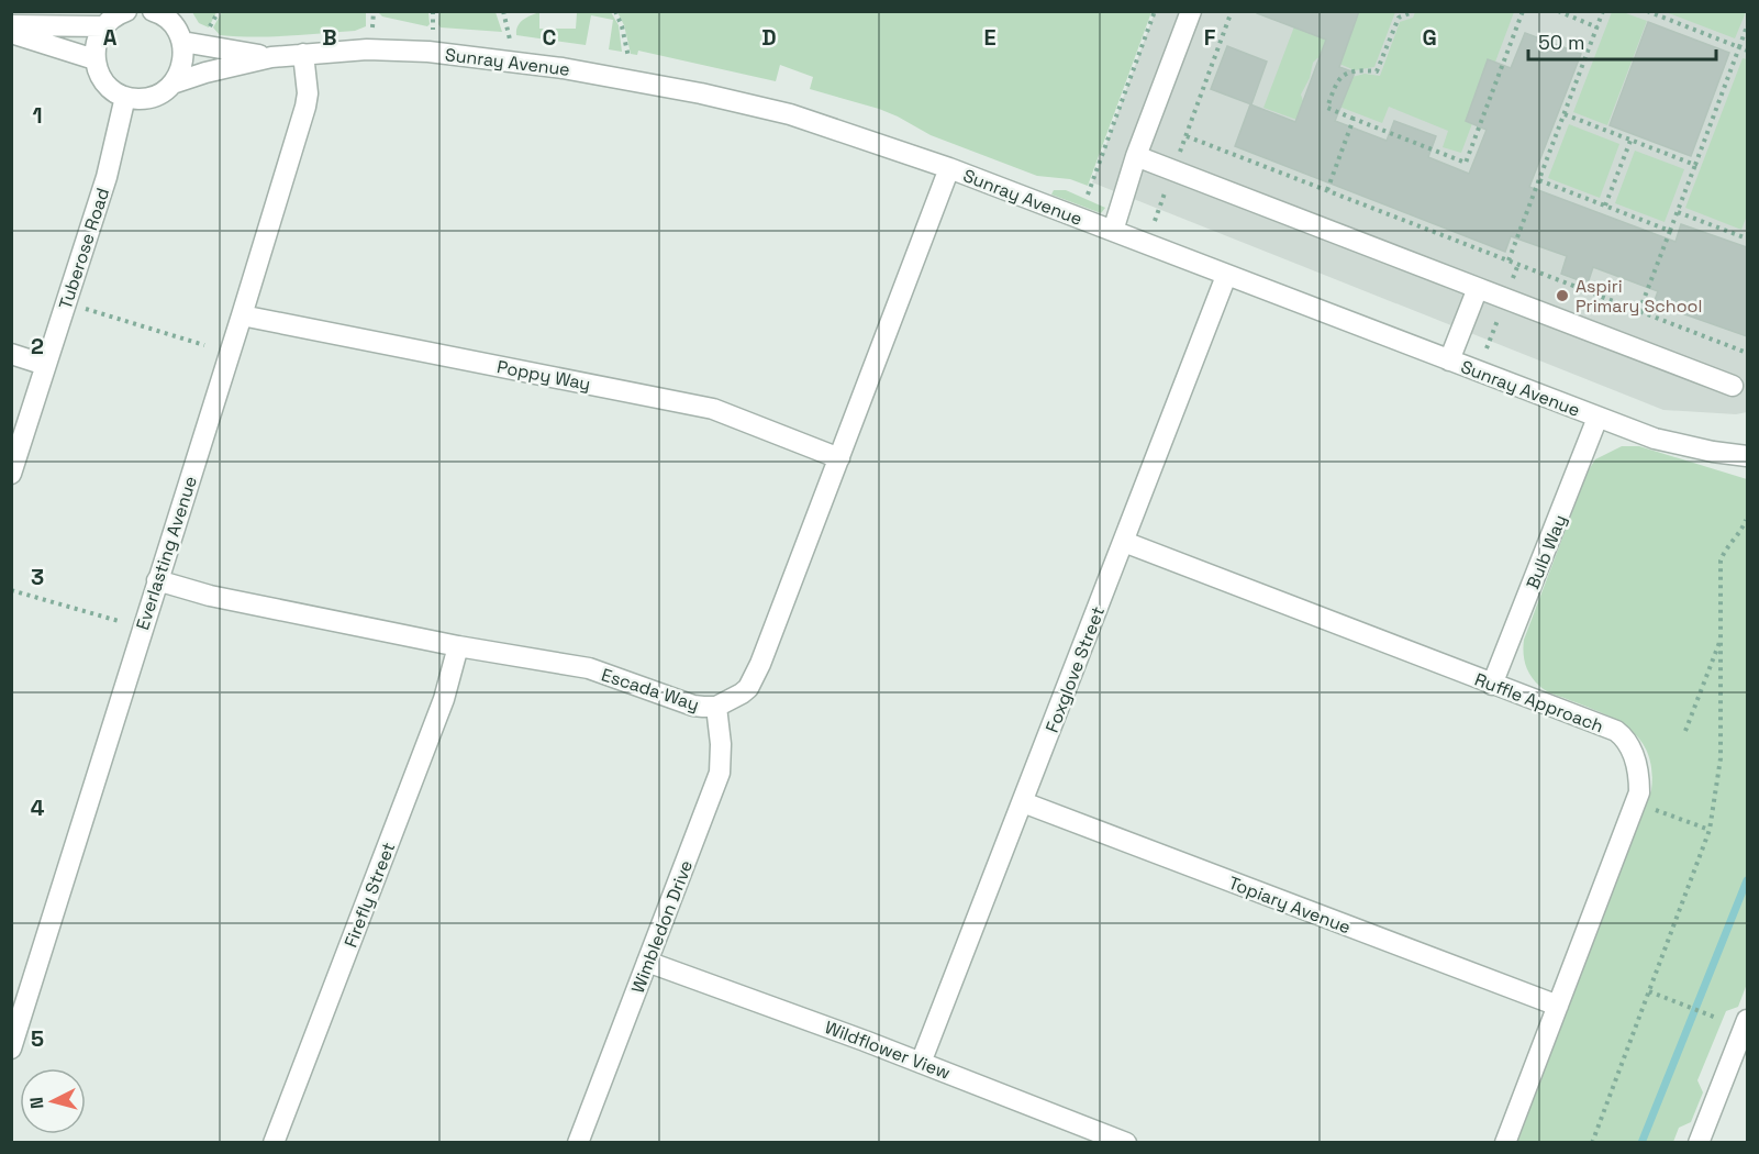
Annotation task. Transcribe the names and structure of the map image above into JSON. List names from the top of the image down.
{
  "streets": {
    "street": [
      "Sunray Avenue",
      "Tuberose Road",
      "Poppy Way",
      "Bulb Way",
      "Everlasting Avenue",
      "Foxglove Street",
      "Escada Way",
      "Ruffle Approach",
      "Firefly Street",
      "Topiary Avenue",
      "Wimbledon Drive",
      "Wildflower View"
    ]
  },
  "crossings": [
    ["Sunray Avenue", "Tuberose Road"],
    ["Sunray Avenue", "Bulb Way"],
    ["Sunray Avenue", "Everlasting Avenue"],
    ["Sunray Avenue", "Foxglove Street"],
    ["Sunray Avenue", "Escada Way"],
    ["Poppy Way", "Everlasting Avenue"],
    ["Poppy Way", "Escada Way"],
    ["Bulb Way", "Ruffle Approach"],
    ["Everlasting Avenue", "Escada Way"],
    ["Foxglove Street", "Ruffle Approach"],
    ["Foxglove Street", "Topiary Avenue"],
    ["Foxglove Street", "Wildflower View"],
    ["Escada Way", "Firefly Street"],
    ["Escada Way", "Wimbledon Drive"],
    ["Ruffle Approach", "Topiary Avenue"],
    ["Wimbledon Drive", "Wildflower View"]
  ],
  "places": ["Aspiri Primary School"],
  "scale_bar": "50 m",
  "north": "left",
  "grid": {
    "columns": [
      "A",
      "B",
      "C",
      "D",
      "E",
      "F",
      "G"
    ],
    "rows": [
      "1",
      "2",
      "3",
      "4",
      "5"
    ]
  }
}
